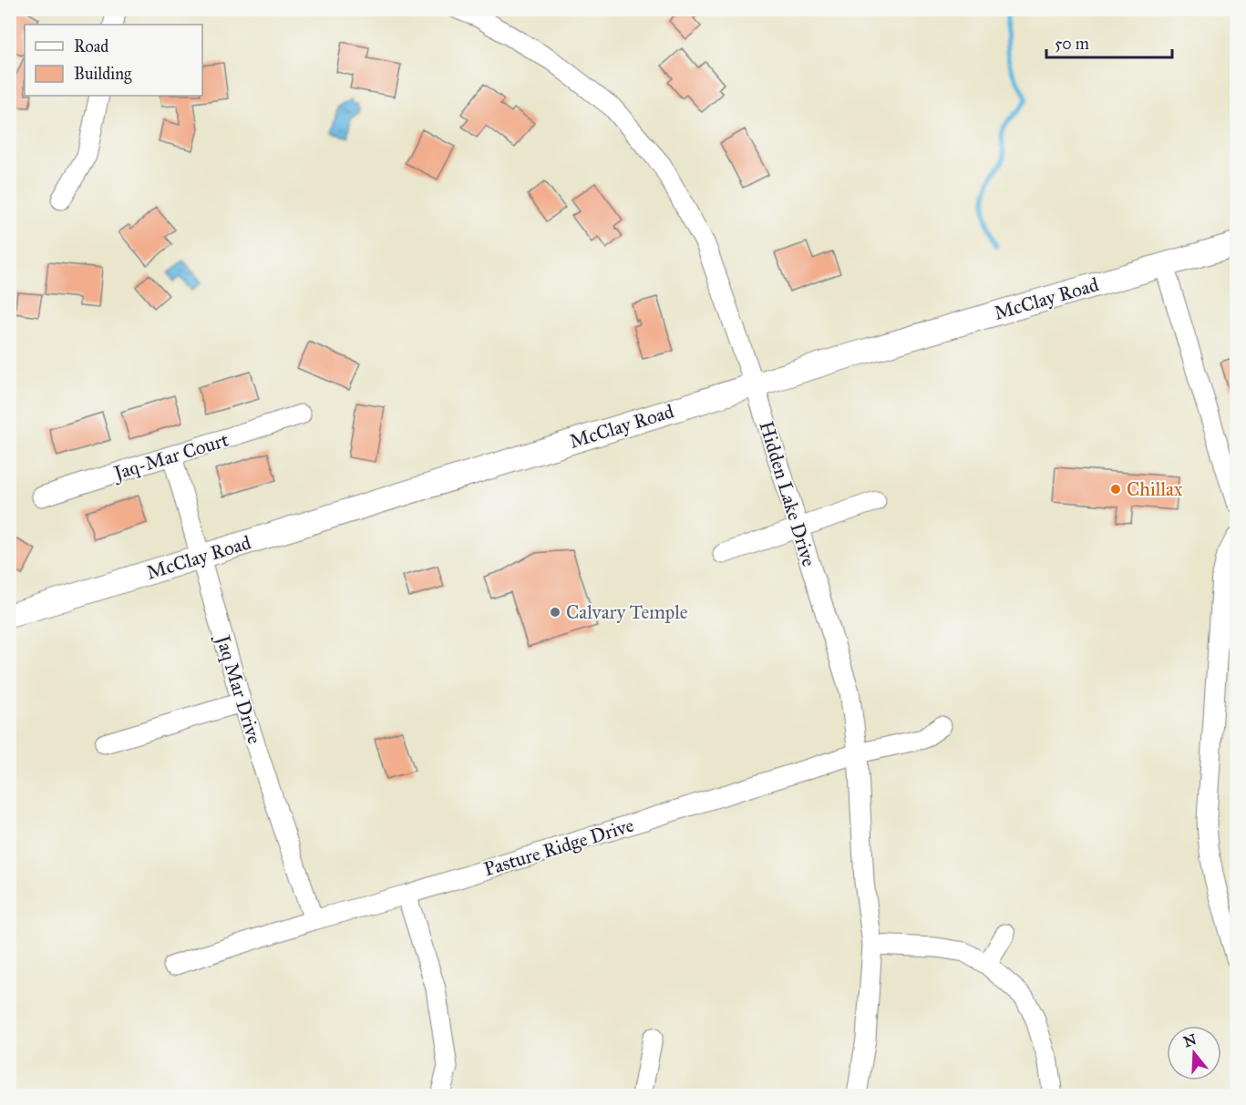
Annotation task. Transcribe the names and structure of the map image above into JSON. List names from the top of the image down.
{
  "streets": {
    "main road": ["McClay Road"],
    "street": [
      "Jaq-Mar Court",
      "Hidden Lake Drive",
      "Jaq Mar Drive",
      "Pasture Ridge Drive"
    ]
  },
  "crossings": [
    ["McClay Road", "Hidden Lake Drive"],
    ["McClay Road", "Jaq Mar Drive"],
    ["Jaq-Mar Court", "Jaq Mar Drive"],
    ["Hidden Lake Drive", "Pasture Ridge Drive"],
    ["Jaq Mar Drive", "Pasture Ridge Drive"]
  ],
  "places": ["Chillax", "Calvary Temple"],
  "legend": ["Road", "Building"],
  "scale_bar": "50 m",
  "north": "top"
}
